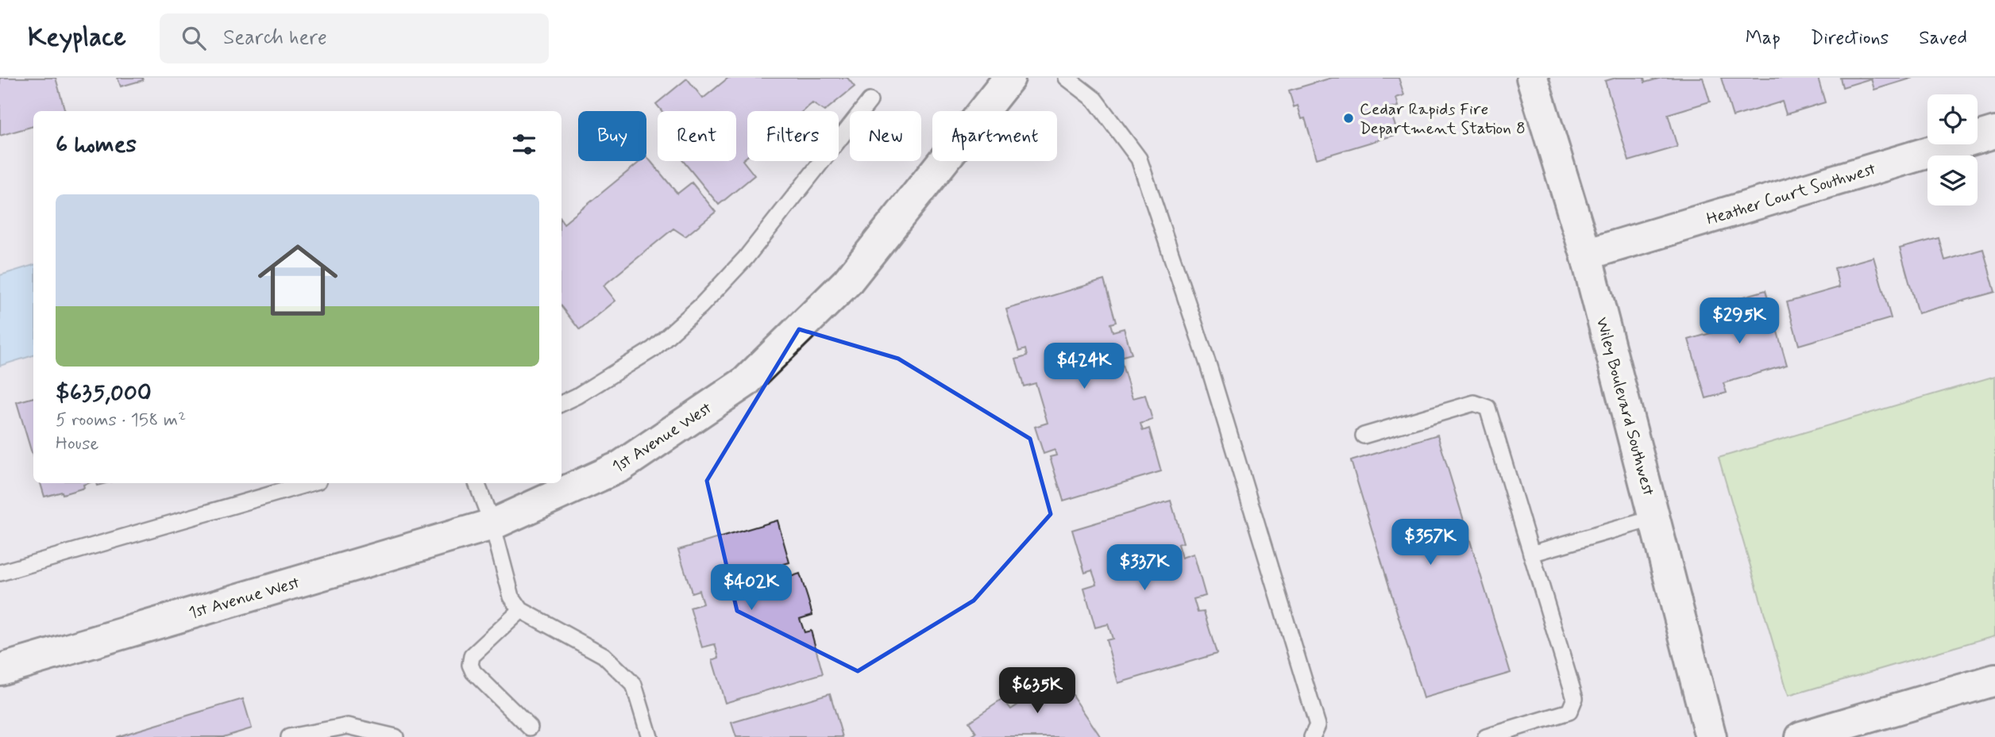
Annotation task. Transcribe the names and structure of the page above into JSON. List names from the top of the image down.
{
  "streets": {
    "street": ["Heather Court Southwest", "Wiley Boulevard Southwest", "1st Avenue West"]
  },
  "crossings": [
    ["Heather Court Southwest", "Wiley Boulevard Southwest"]
  ],
  "places": ["Cedar Rapids Fire Department Station 8"],
  "page": {
    "header": "Keyplace",
    "search": "Search here",
    "nav": ["Map", "Directions", "Saved"],
    "chip": [
      "Buy",
      "Rent",
      "Filters",
      "New",
      "Apartment"
    ],
    "heading": "6 homes",
    "list": [
      {
        "name": "$635,000",
        "note": "5 rooms · 158 m² · House"
      }
    ],
    "price": [
      "$295K",
      "$424K",
      "$357K",
      "$337K",
      "$402K",
      "$635K"
    ]
  }
}
